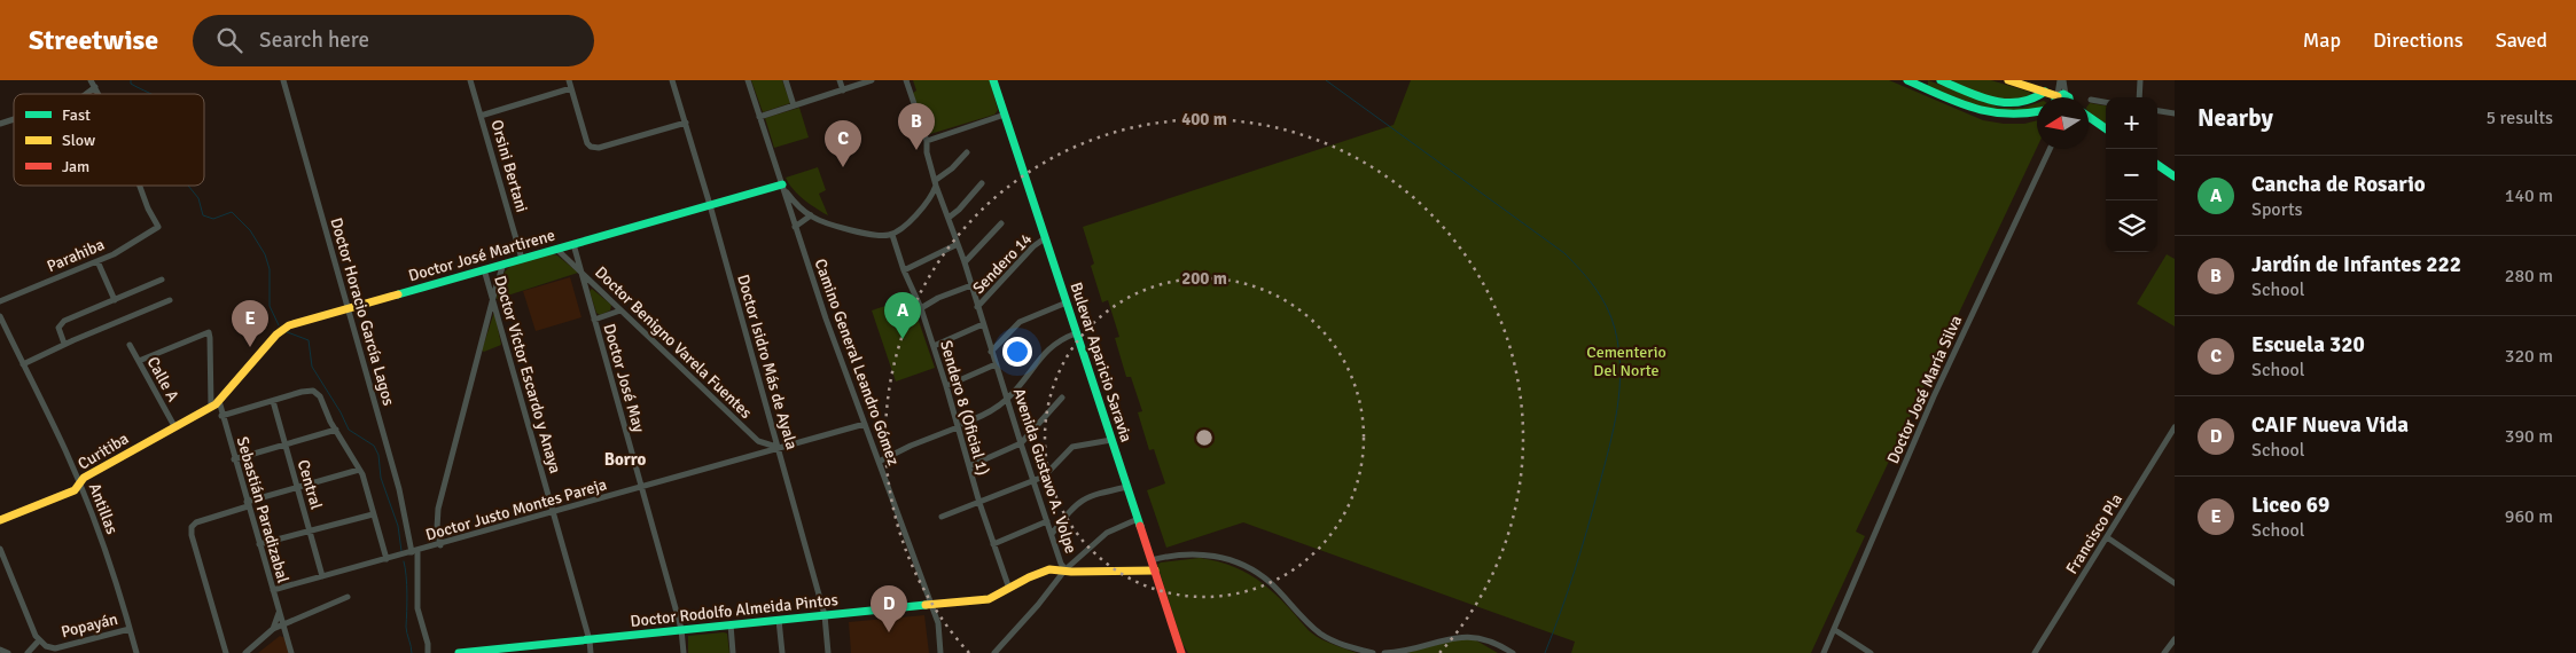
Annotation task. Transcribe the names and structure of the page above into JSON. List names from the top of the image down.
{
  "streets": {
    "street": [
      "Orsini Bertani",
      "Parahiba",
      "Doctor José Martirene",
      "Sendero 14",
      "Doctor Horacio García Lagos",
      "Doctor Benigno Varela Fuentes",
      "Doctor Isidro Más de Ayala",
      "Camino General Leandro Gómez",
      "Bulevar Aparicio Saravia",
      "Doctor Víctor Escardo y Anaya",
      "Doctor José May",
      "Calle A",
      "Doctor José María Silva",
      "Sendero 8 (Oficial 1)",
      "Curitiba",
      "Avenida Gustavo A. Volpe",
      "Central",
      "Antillas",
      "Sebastián Paradizabal",
      "Doctor Justo Montes Pareja",
      "Francisco Pla",
      "Doctor Rodolfo Almeida Pintos",
      "Popayán"
    ]
  },
  "crossings": [
    ["Orsini Bertani", "Doctor José Martirene"],
    ["Doctor José Martirene", "Doctor Horacio García Lagos"],
    ["Doctor José Martirene", "Doctor Benigno Varela Fuentes"],
    ["Doctor José Martirene", "Doctor Isidro Más de Ayala"],
    ["Doctor José Martirene", "Camino General Leandro Gómez"],
    ["Doctor José Martirene", "Doctor Víctor Escardo y Anaya"],
    ["Doctor José Martirene", "Doctor José May"],
    ["Doctor José Martirene", "Curitiba"],
    ["Doctor José Martirene", "Sebastián Paradizabal"],
    ["Sendero 14", "Bulevar Aparicio Saravia"],
    ["Sendero 14", "Avenida Gustavo A. Volpe"],
    ["Doctor Horacio García Lagos", "Doctor Justo Montes Pareja"],
    ["Doctor Benigno Varela Fuentes", "Doctor Isidro Más de Ayala"],
    ["Doctor Benigno Varela Fuentes", "Doctor José May"],
    ["Doctor Benigno Varela Fuentes", "Doctor Justo Montes Pareja"],
    ["Doctor Isidro Más de Ayala", "Doctor Justo Montes Pareja"],
    ["Doctor Isidro Más de Ayala", "Doctor Rodolfo Almeida Pintos"],
    ["Camino General Leandro Gómez", "Doctor Justo Montes Pareja"],
    ["Camino General Leandro Gómez", "Doctor Rodolfo Almeida Pintos"],
    ["Bulevar Aparicio Saravia", "Doctor Rodolfo Almeida Pintos"],
    ["Doctor Víctor Escardo y Anaya", "Doctor Justo Montes Pareja"],
    ["Doctor Víctor Escardo y Anaya", "Doctor Rodolfo Almeida Pintos"],
    ["Doctor José May", "Doctor Justo Montes Pareja"],
    ["Doctor José May", "Doctor Rodolfo Almeida Pintos"],
    ["Calle A", "Curitiba"],
    ["Sendero 8 (Oficial 1)", "Doctor Rodolfo Almeida Pintos"],
    ["Curitiba", "Antillas"],
    ["Curitiba", "Sebastián Paradizabal"],
    ["Avenida Gustavo A. Volpe", "Doctor Rodolfo Almeida Pintos"],
    ["Central", "Doctor Justo Montes Pareja"],
    ["Antillas", "Popayán"],
    ["Sebastián Paradizabal", "Doctor Justo Montes Pareja"]
  ],
  "districts": ["Borro"],
  "parks": ["Cementerio Del Norte"],
  "legend": ["Fast", "Slow", "Jam"],
  "north": "left",
  "page": {
    "header": "Streetwise",
    "search": "Search here",
    "nav": ["Map", "Directions", "Saved"],
    "heading": ["Nearby", "5 results"],
    "map_buttons": ["+", "−"],
    "pins": [
      "B",
      "C",
      "A",
      "E",
      "D"
    ],
    "list": [
      {
        "mark": "A",
        "name": "Cancha de Rosario",
        "note": "Sports",
        "value": "140 m"
      },
      {
        "mark": "B",
        "name": "Jardín de Infantes 222",
        "note": "School",
        "value": "280 m"
      },
      {
        "mark": "C",
        "name": "Escuela 320",
        "note": "School",
        "value": "320 m"
      },
      {
        "mark": "D",
        "name": "CAIF Nueva Vida",
        "note": "School",
        "value": "390 m"
      },
      {
        "mark": "E",
        "name": "Liceo 69",
        "note": "School",
        "value": "960 m"
      }
    ]
  },
  "rings": ["400 m", "200 m"]
}
